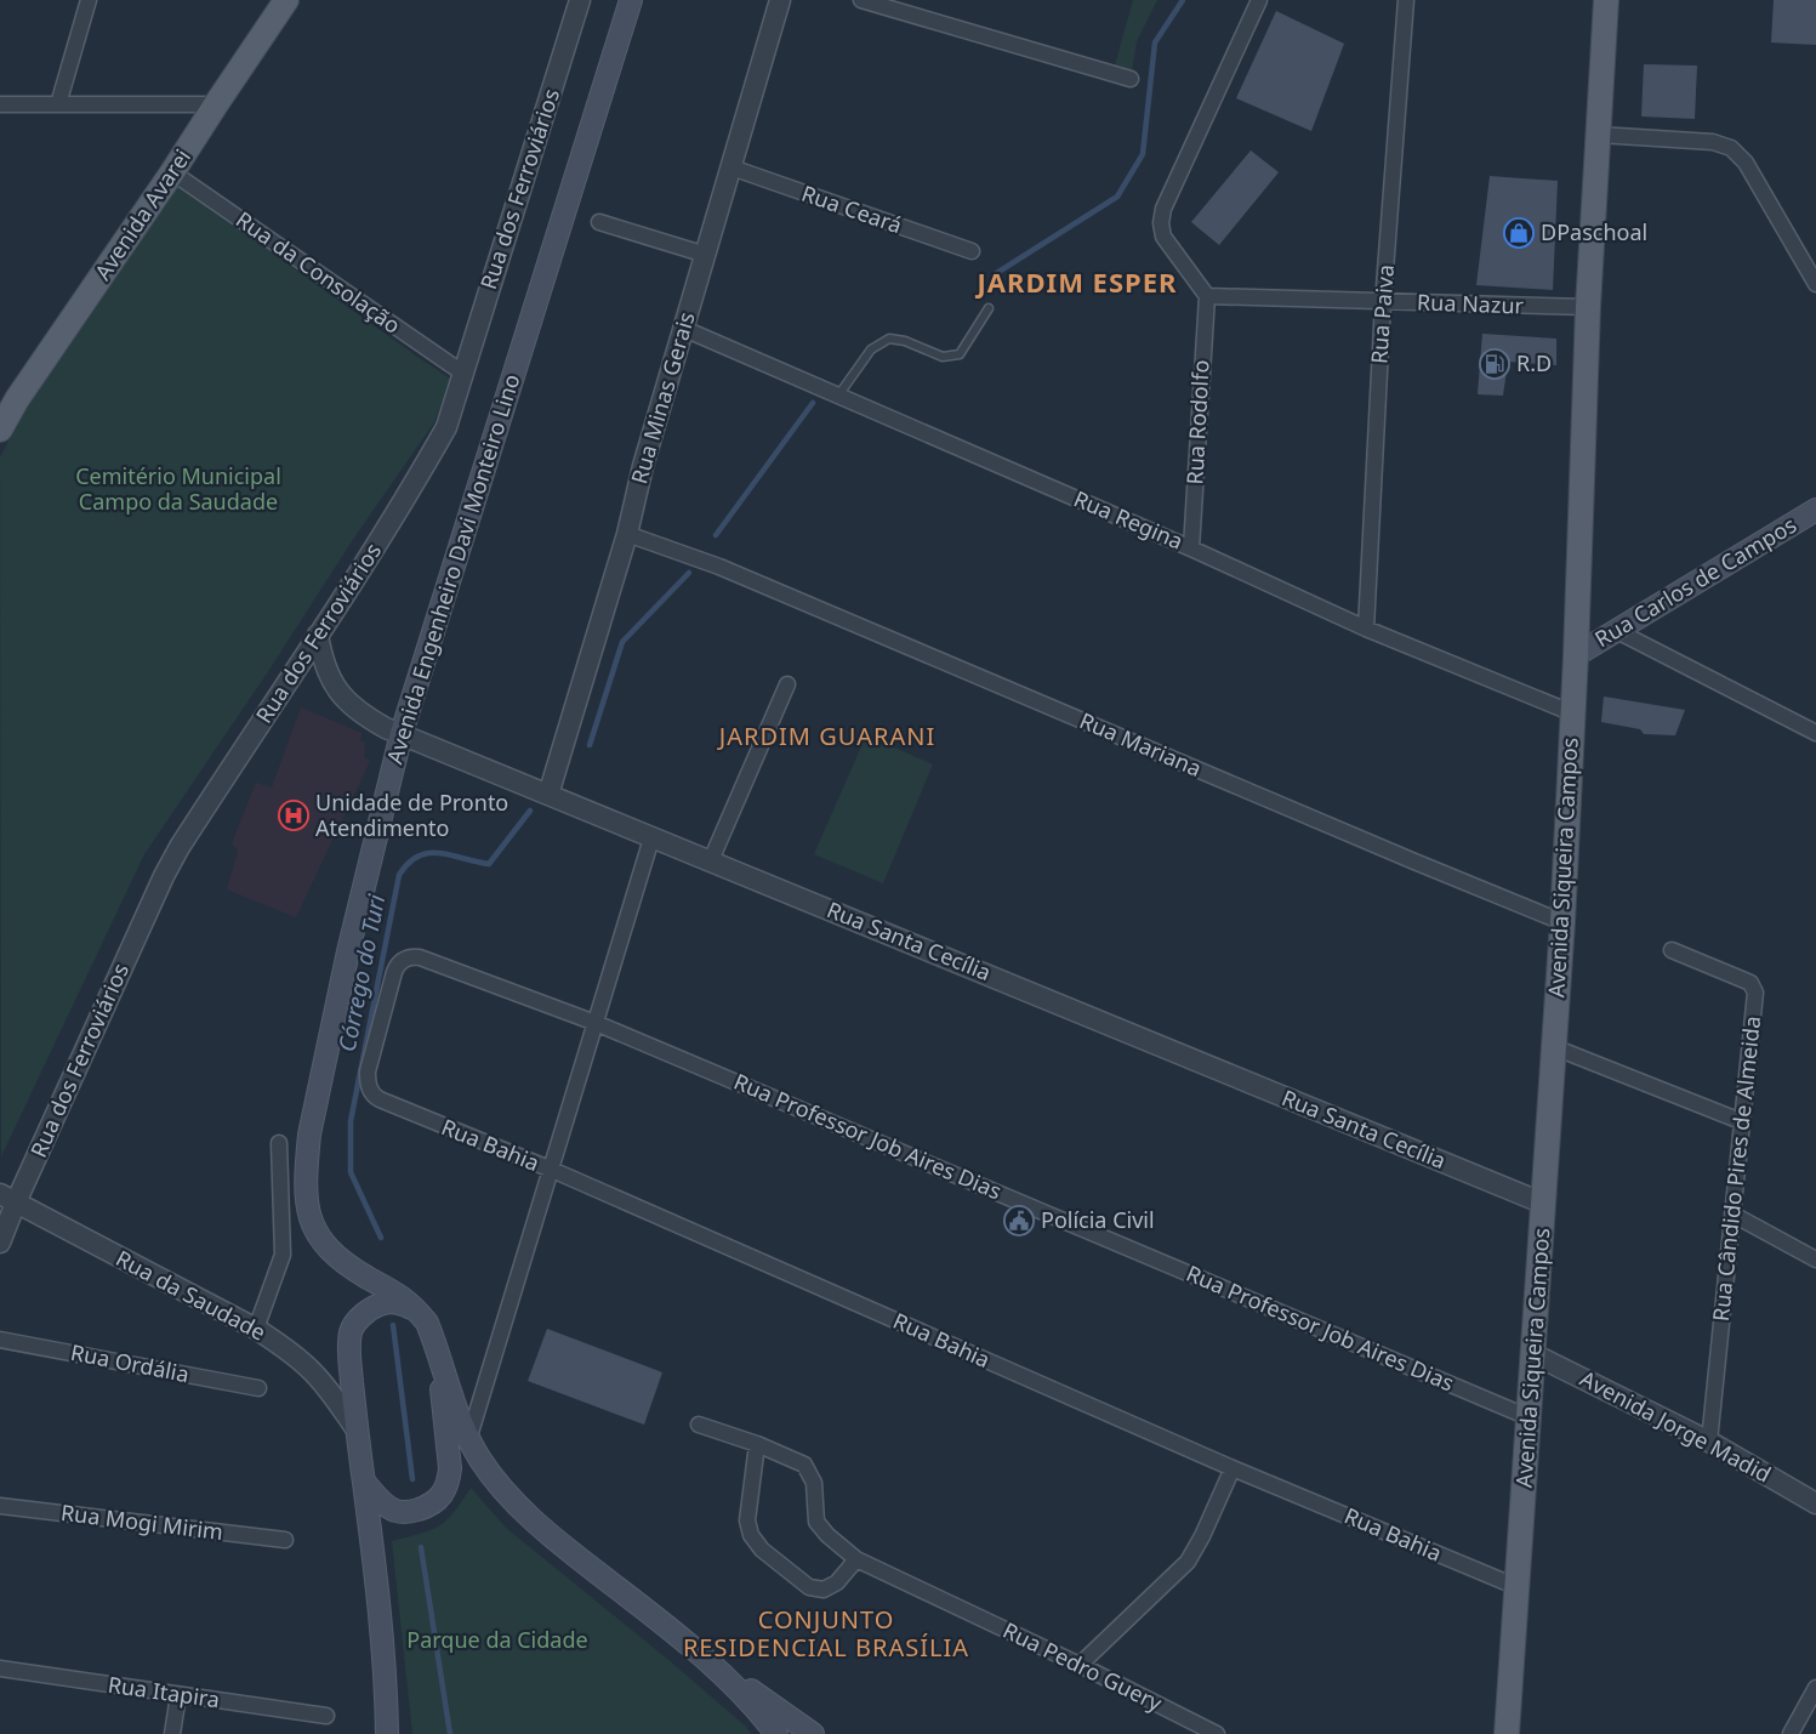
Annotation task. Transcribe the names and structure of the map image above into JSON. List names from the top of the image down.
{
  "streets": {
    "main road": [
      "Avenida Avarei",
      "Avenida Engenheiro Davi Monteiro Lino",
      "Rua Carlos de Campos",
      "Avenida Siqueira Campos"
    ],
    "street": [
      "Rua dos Ferroviários",
      "Rua Ceará",
      "Rua da Consolação",
      "Rua Nazur",
      "Rua Paiva",
      "Rua Minas Gerais",
      "Rua Rodolfo",
      "Rua Regina",
      "Rua Mariana",
      "Rua Santa Cecília",
      "Rua Professor Job Aires Dias",
      "Rua Bahia",
      "Rua Cândido Pires de Almeida",
      "Rua da Saudade",
      "Rua Ordália",
      "Avenida Jorge Madid",
      "Rua Mogi Mirim",
      "Rua Pedro Guery",
      "Rua Itapira"
    ]
  },
  "crossings": [
    ["Rua dos Ferroviários", "Rua da Consolação"],
    ["Rua dos Ferroviários", "Rua Santa Cecília"],
    ["Rua dos Ferroviários", "Rua da Saudade"],
    ["Rua Ceará", "Rua Minas Gerais"],
    ["Avenida Avarei", "Rua da Consolação"],
    ["Rua Nazur", "Rua Paiva"],
    ["Rua Nazur", "Rua Rodolfo"],
    ["Rua Nazur", "Avenida Siqueira Campos"],
    ["Rua Paiva", "Rua Regina"],
    ["Rua Minas Gerais", "Rua Regina"],
    ["Rua Minas Gerais", "Rua Mariana"],
    ["Rua Minas Gerais", "Rua Santa Cecília"],
    ["Rua Rodolfo", "Rua Regina"],
    ["Rua Regina", "Avenida Siqueira Campos"],
    ["Avenida Engenheiro Davi Monteiro Lino", "Rua Santa Cecília"],
    ["Rua Carlos de Campos", "Avenida Siqueira Campos"],
    ["Rua Mariana", "Avenida Siqueira Campos"],
    ["Avenida Siqueira Campos", "Rua Santa Cecília"],
    ["Avenida Siqueira Campos", "Rua Professor Job Aires Dias"],
    ["Avenida Siqueira Campos", "Rua Bahia"],
    ["Avenida Siqueira Campos", "Avenida Jorge Madid"],
    ["Rua Professor Job Aires Dias", "Rua Bahia"],
    ["Rua Cândido Pires de Almeida", "Avenida Jorge Madid"]
  ],
  "districts": ["JARDIM ESPER", "JARDIM GUARANI", "CONJUNTO RESIDENCIAL BRASÍLIA"],
  "water": ["Córrego do Turi"],
  "parks": ["Cemitério Municipal Campo da Saudade", "Parque da Cidade"],
  "places": {
    "shop": ["DPaschoal"],
    "fuel station": ["R.D"],
    "hospital": ["Unidade de Pronto Atendimento"],
    "public building": ["Polícia Civil"]
  }
}
